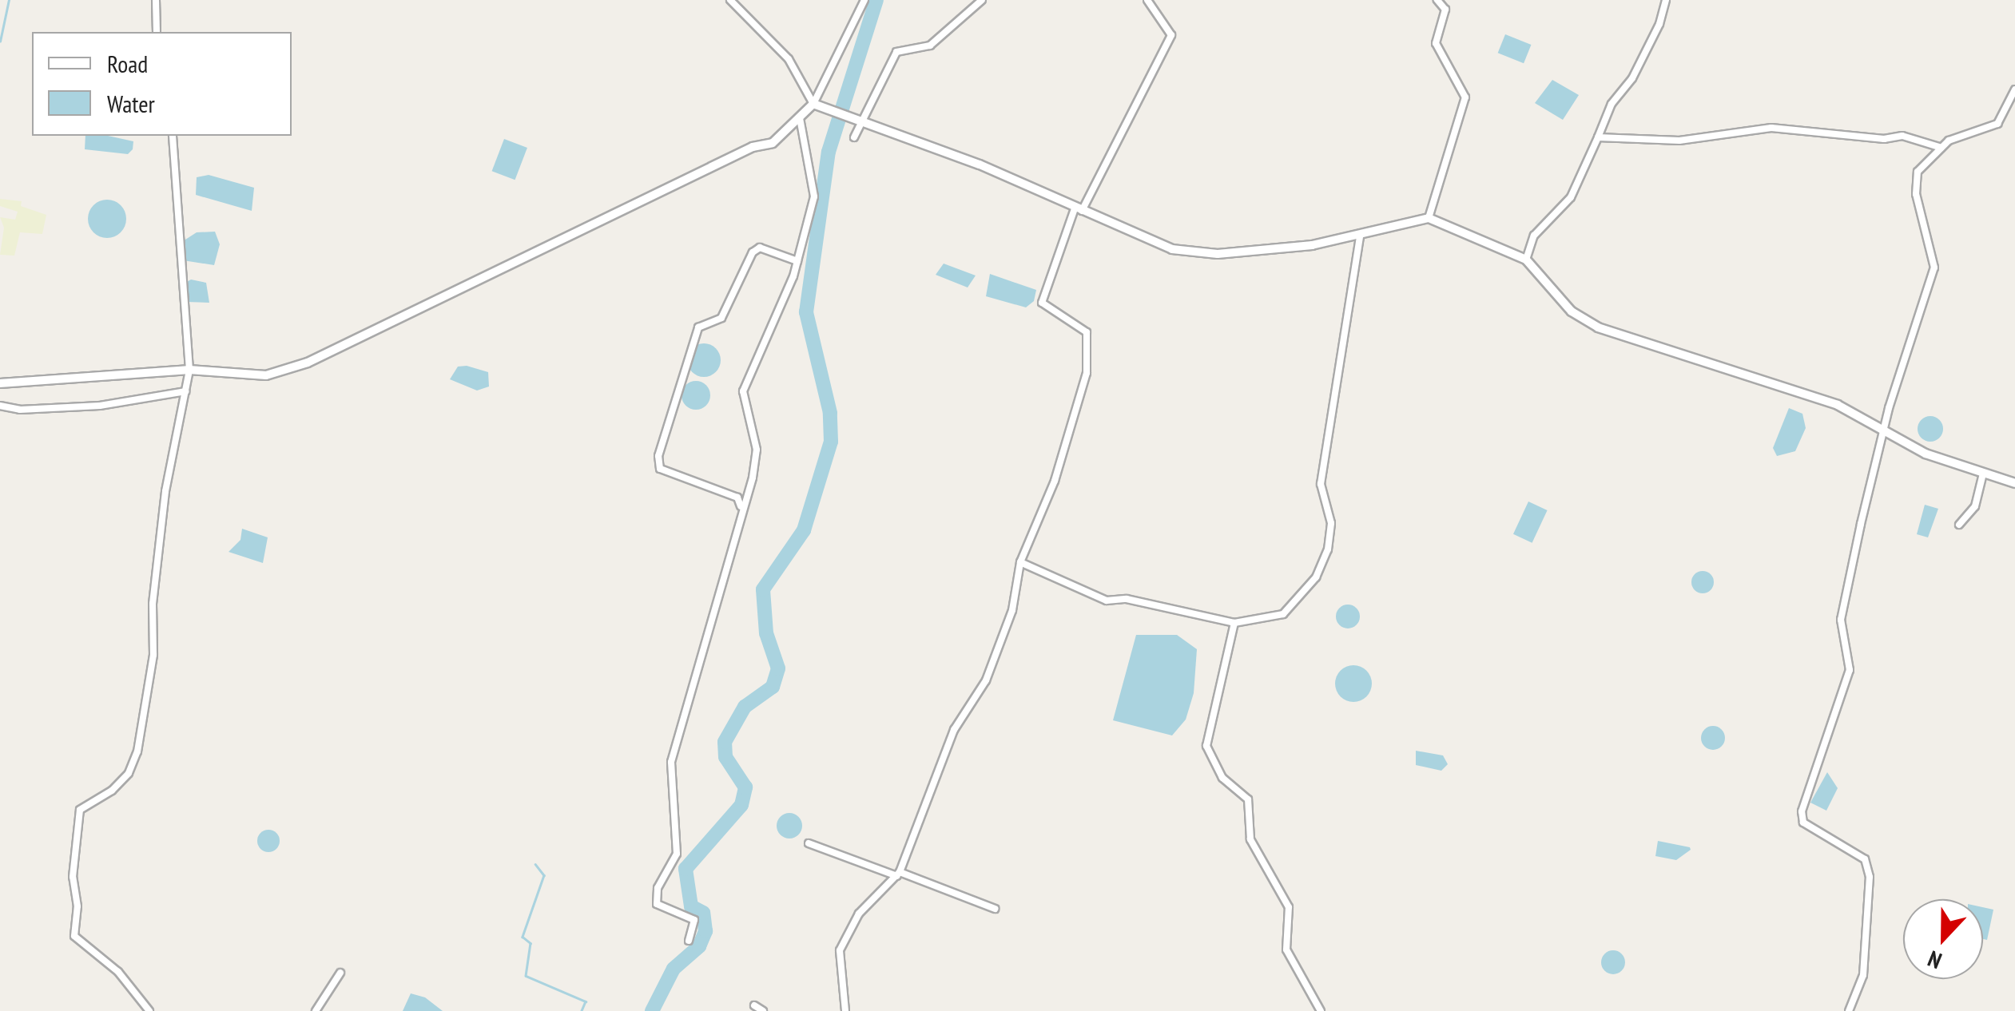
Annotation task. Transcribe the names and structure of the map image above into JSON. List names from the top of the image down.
{
  "legend": ["Road", "Water"],
  "north": "bottom"
}
